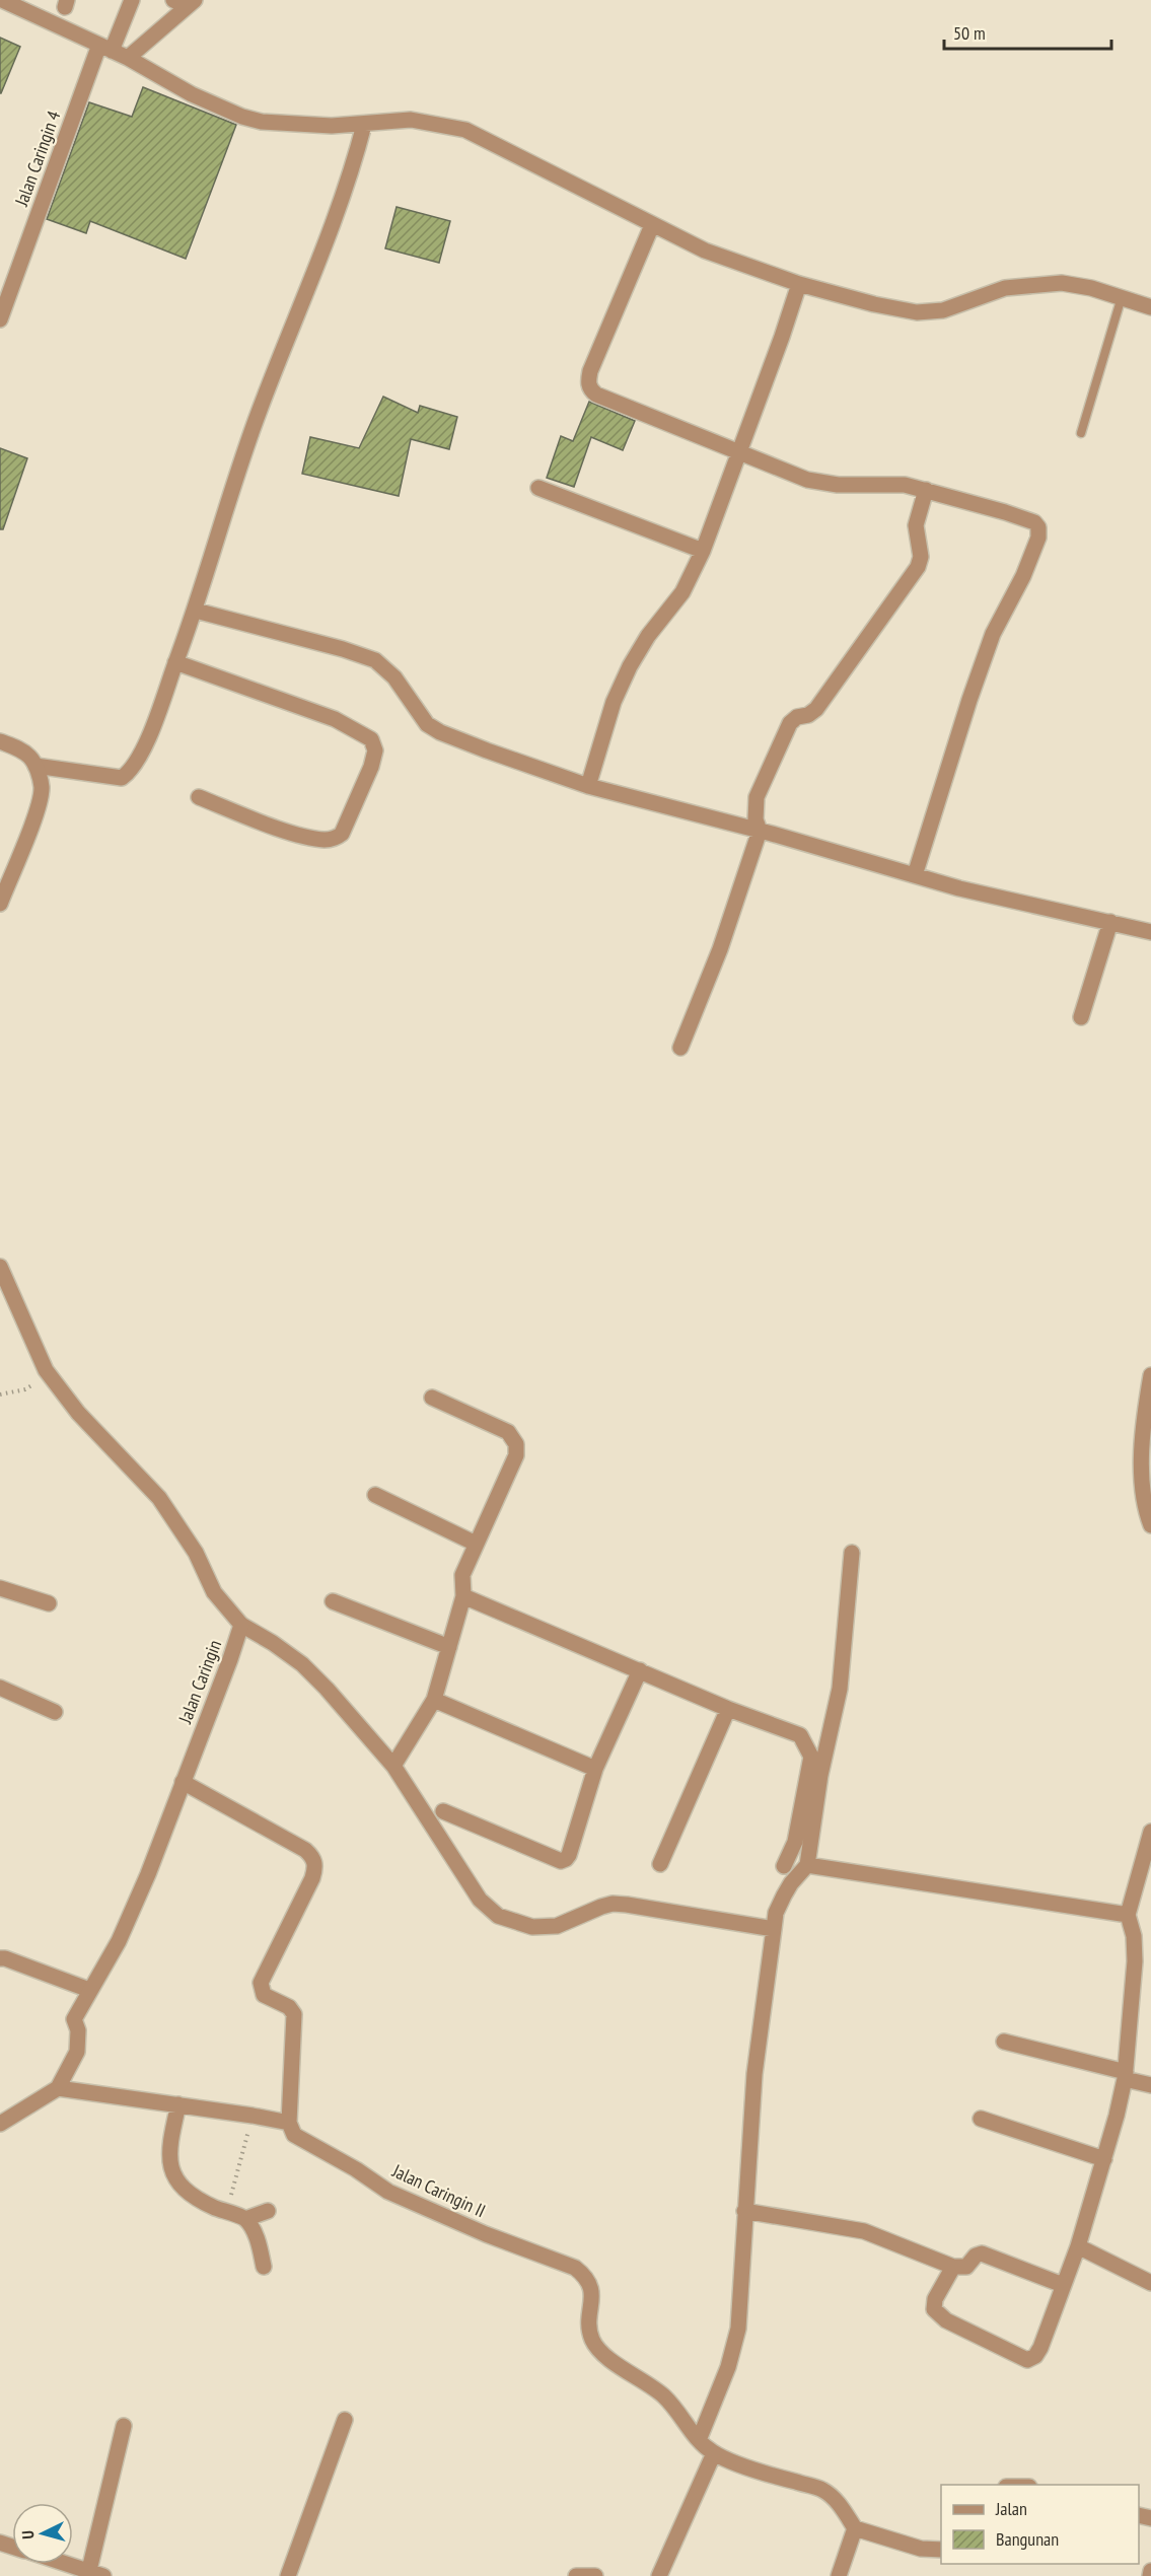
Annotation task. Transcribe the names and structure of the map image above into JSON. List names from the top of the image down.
{
  "streets": {
    "street": ["Jalan Caringin 4", "Jalan Caringin", "Jalan Caringin II"]
  },
  "legend": ["Jalan", "Bangunan"],
  "scale_bar": "50 m",
  "north": "left"
}
